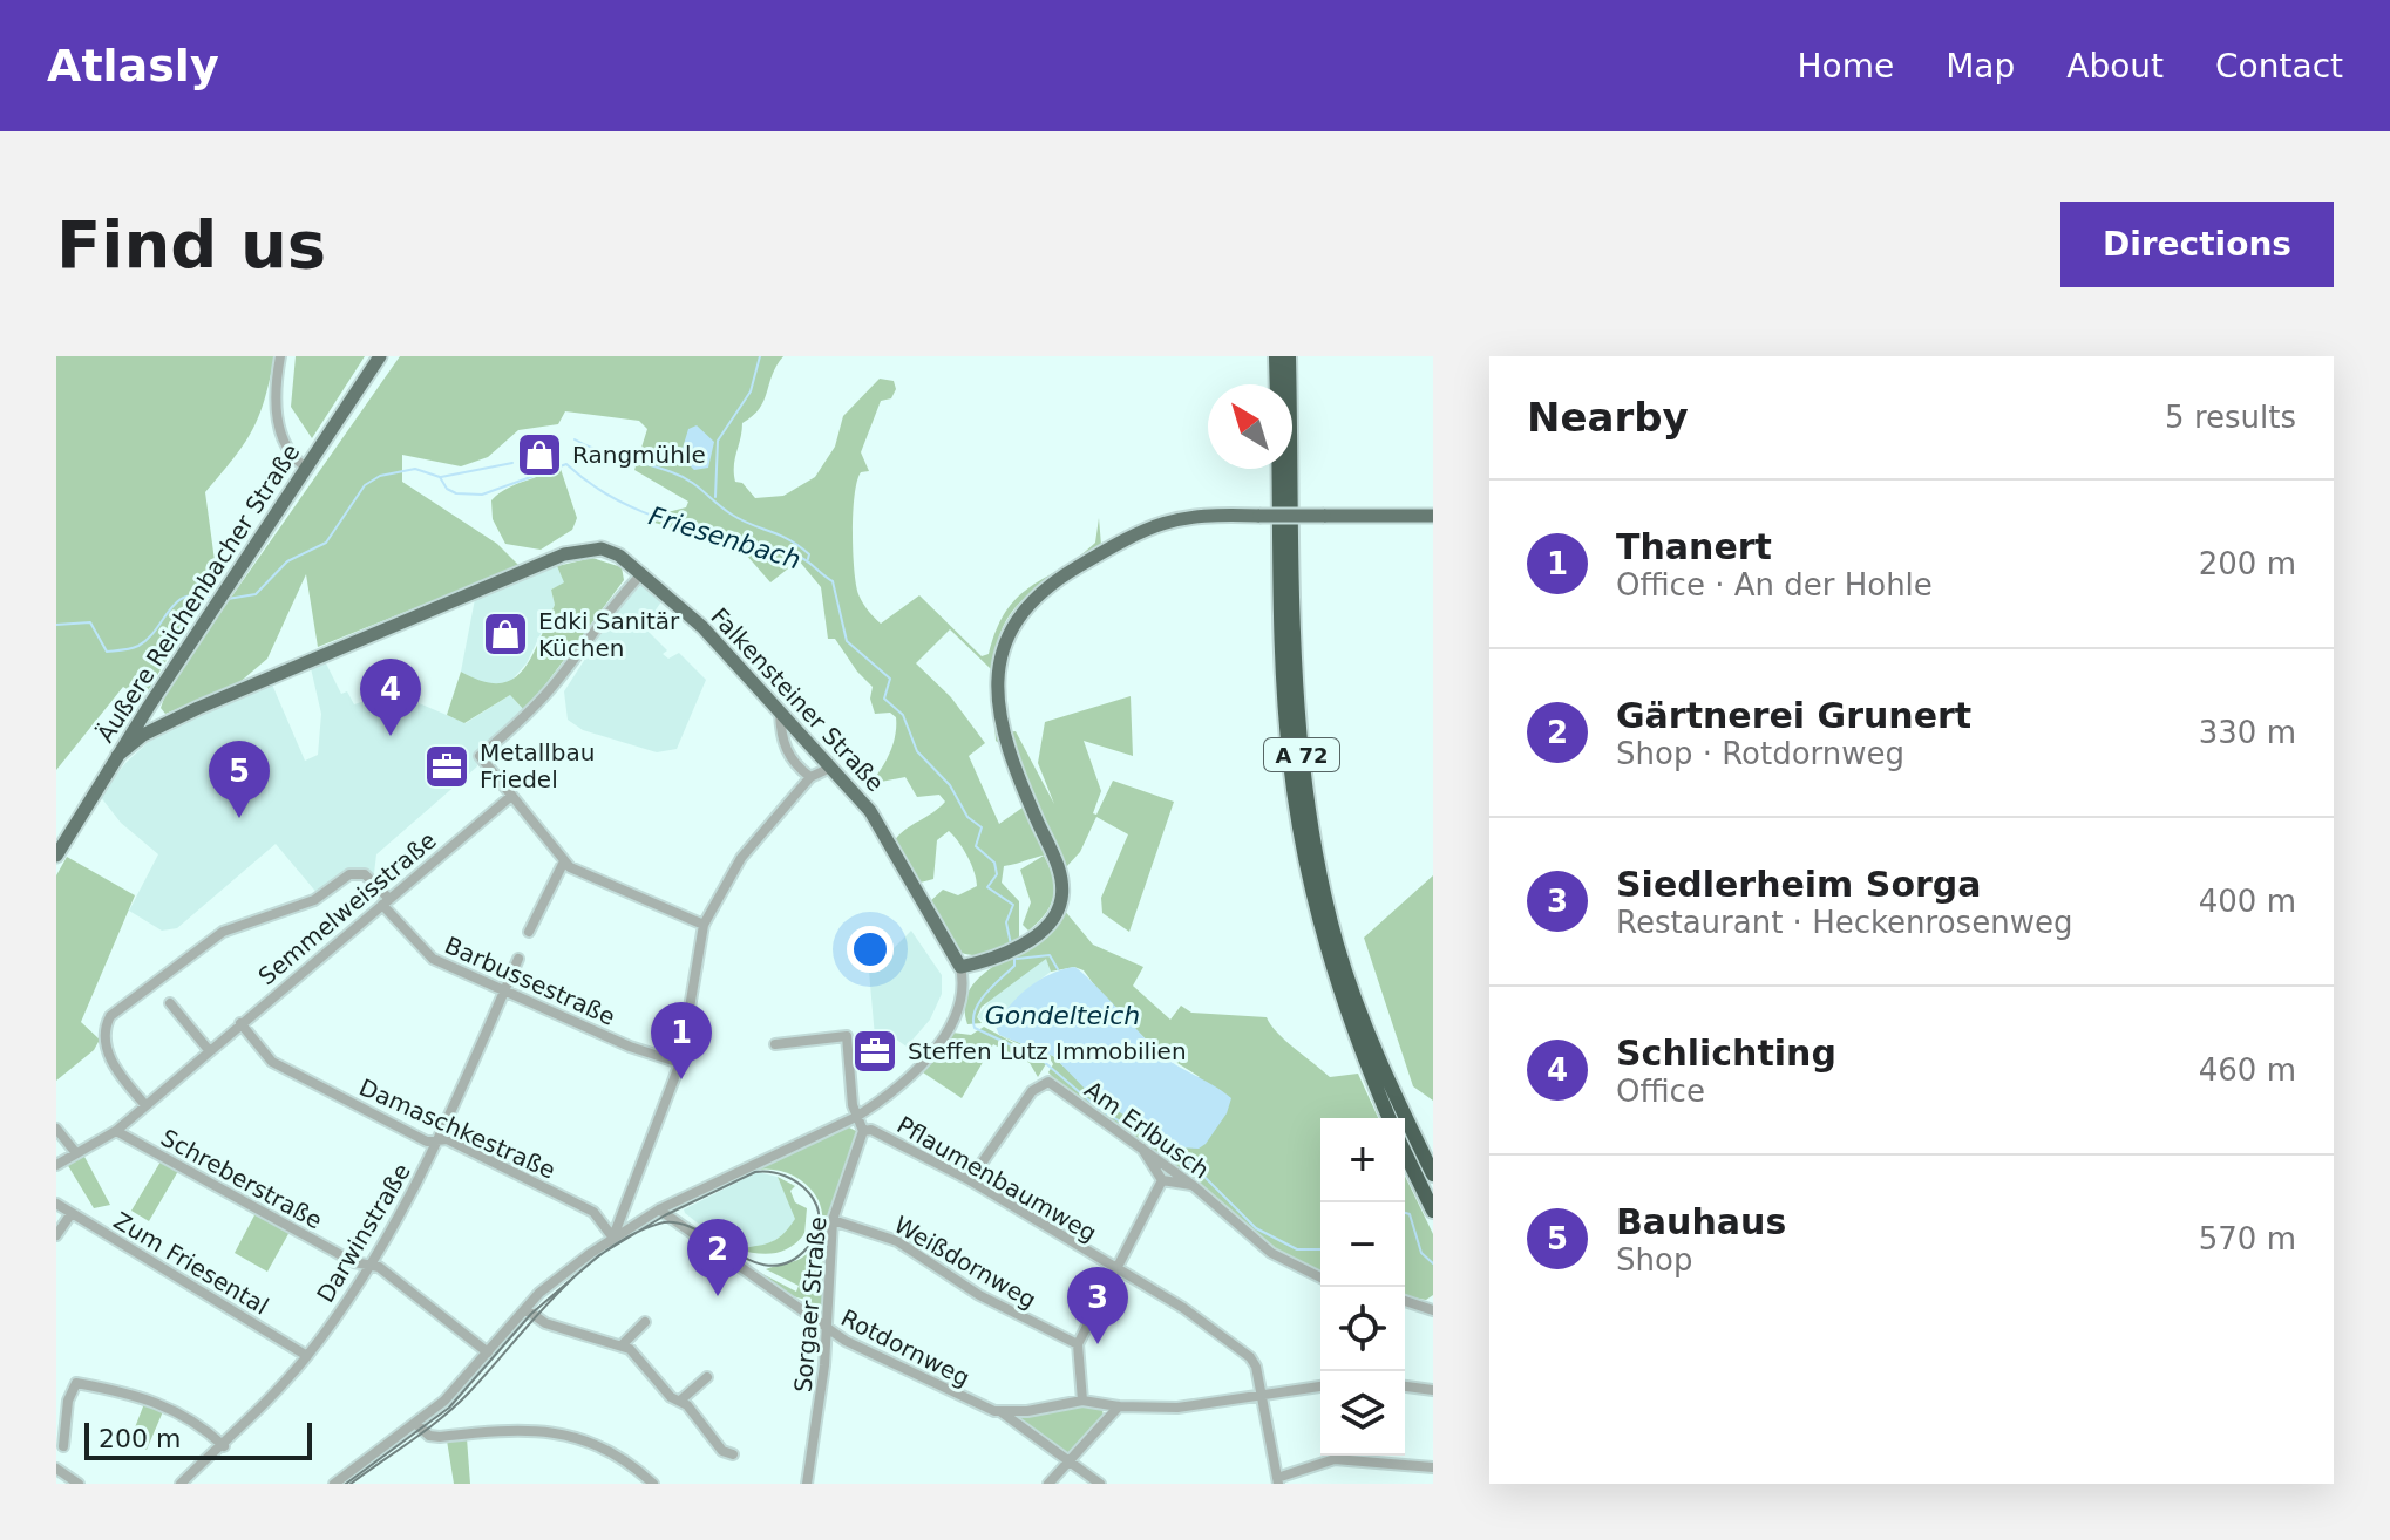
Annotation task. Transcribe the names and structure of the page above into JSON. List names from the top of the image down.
{
  "streets": {
    "highway": ["A 72"],
    "main road": ["Äußere Reichenbacher Straße", "Falkensteiner Straße"],
    "street": [
      "Semmelweisstraße",
      "Barbussestraße",
      "Damaschkestraße",
      "Am Erlbusch",
      "Schreberstraße",
      "Pflaumenbaumweg",
      "Darwinstraße",
      "Weißdornweg",
      "Zum Friesental",
      "Sorgaer Straße",
      "Rotdornweg"
    ]
  },
  "crossings": [
    ["Äußere Reichenbacher Straße", "Falkensteiner Straße"],
    ["Semmelweisstraße", "Barbussestraße"],
    ["Semmelweisstraße", "Damaschkestraße"],
    ["Semmelweisstraße", "Schreberstraße"],
    ["Barbussestraße", "Darwinstraße"],
    ["Damaschkestraße", "Darwinstraße"],
    ["Am Erlbusch", "Pflaumenbaumweg"],
    ["Schreberstraße", "Darwinstraße"],
    ["Pflaumenbaumweg", "Sorgaer Straße"],
    ["Pflaumenbaumweg", "Rotdornweg"],
    ["Darwinstraße", "Zum Friesental"],
    ["Weißdornweg", "Sorgaer Straße"],
    ["Sorgaer Straße", "Rotdornweg"]
  ],
  "water": ["Friesenbach", "Gondelteich"],
  "places": {
    "shop": ["Rangmühle", "Edki Sanitär Küchen"],
    "office": ["Metallbau Friedel", "Steffen Lutz Immobilien"]
  },
  "scale_bar": "200 m",
  "north": "top left",
  "page": {
    "header": "Atlasly",
    "nav": [
      "Home",
      "Map",
      "About",
      "Contact"
    ],
    "buttons": "Directions",
    "title": "Find us",
    "heading": ["Nearby", "5 results"],
    "list": [
      {
        "mark": "1",
        "name": "Thanert",
        "note": "Office · An der Hohle",
        "value": "200 m"
      },
      {
        "mark": "2",
        "name": "Gärtnerei Grunert",
        "note": "Shop · Rotdornweg",
        "value": "330 m"
      },
      {
        "mark": "3",
        "name": "Siedlerheim Sorga",
        "note": "Restaurant · Heckenrosenweg",
        "value": "400 m"
      },
      {
        "mark": "4",
        "name": "Schlichting",
        "note": "Office",
        "value": "460 m"
      },
      {
        "mark": "5",
        "name": "Bauhaus",
        "note": "Shop",
        "value": "570 m"
      }
    ],
    "pins": [
      "4",
      "5",
      "1",
      "2",
      "3"
    ],
    "map_buttons": ["+", "−"],
    "scale": "200 m"
  }
}
